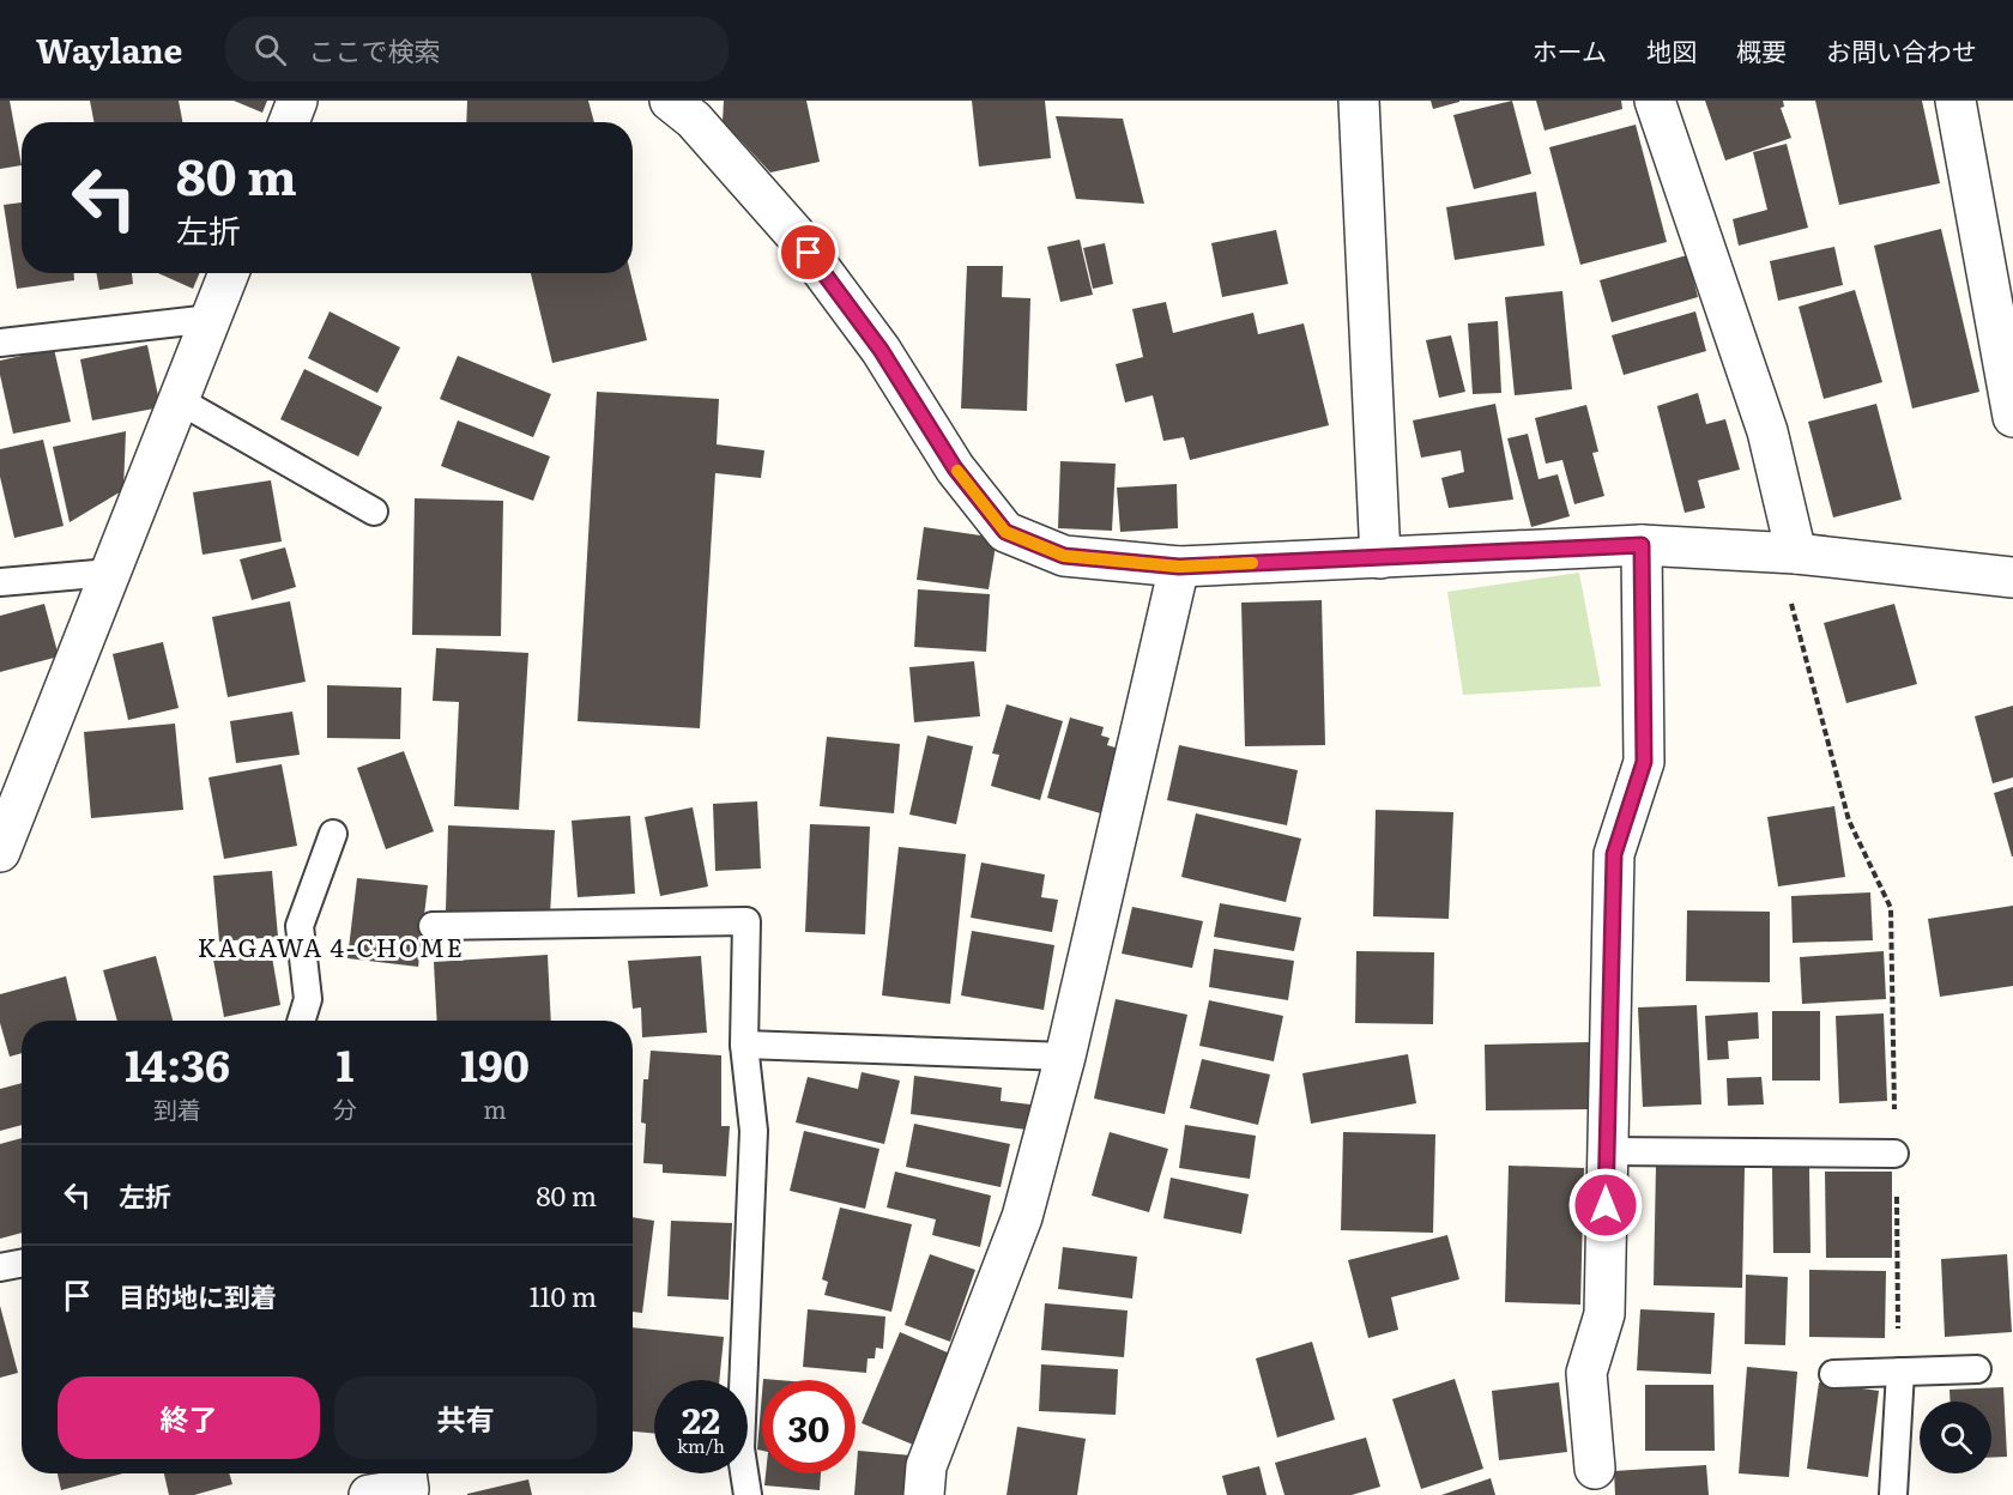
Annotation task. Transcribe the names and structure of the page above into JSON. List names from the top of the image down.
{
  "districts": ["KAGAWA 4-CHOME"],
  "page": {
    "header": "Waylane",
    "search": "ここで検索",
    "nav": [
      "ホーム",
      "地図",
      "概要",
      "お問い合わせ"
    ],
    "turn": ["80 m", "左折"],
    "eta": [
      "14:36",
      "到着",
      "1",
      "分",
      "190",
      "m"
    ],
    "list": [
      {
        "name": "左折",
        "value": "80 m"
      },
      {
        "name": "目的地に到着",
        "value": "110 m"
      }
    ],
    "buttons": ["終了", "共有"],
    "speed": "22 km/h",
    "limit": "30"
  }
}
